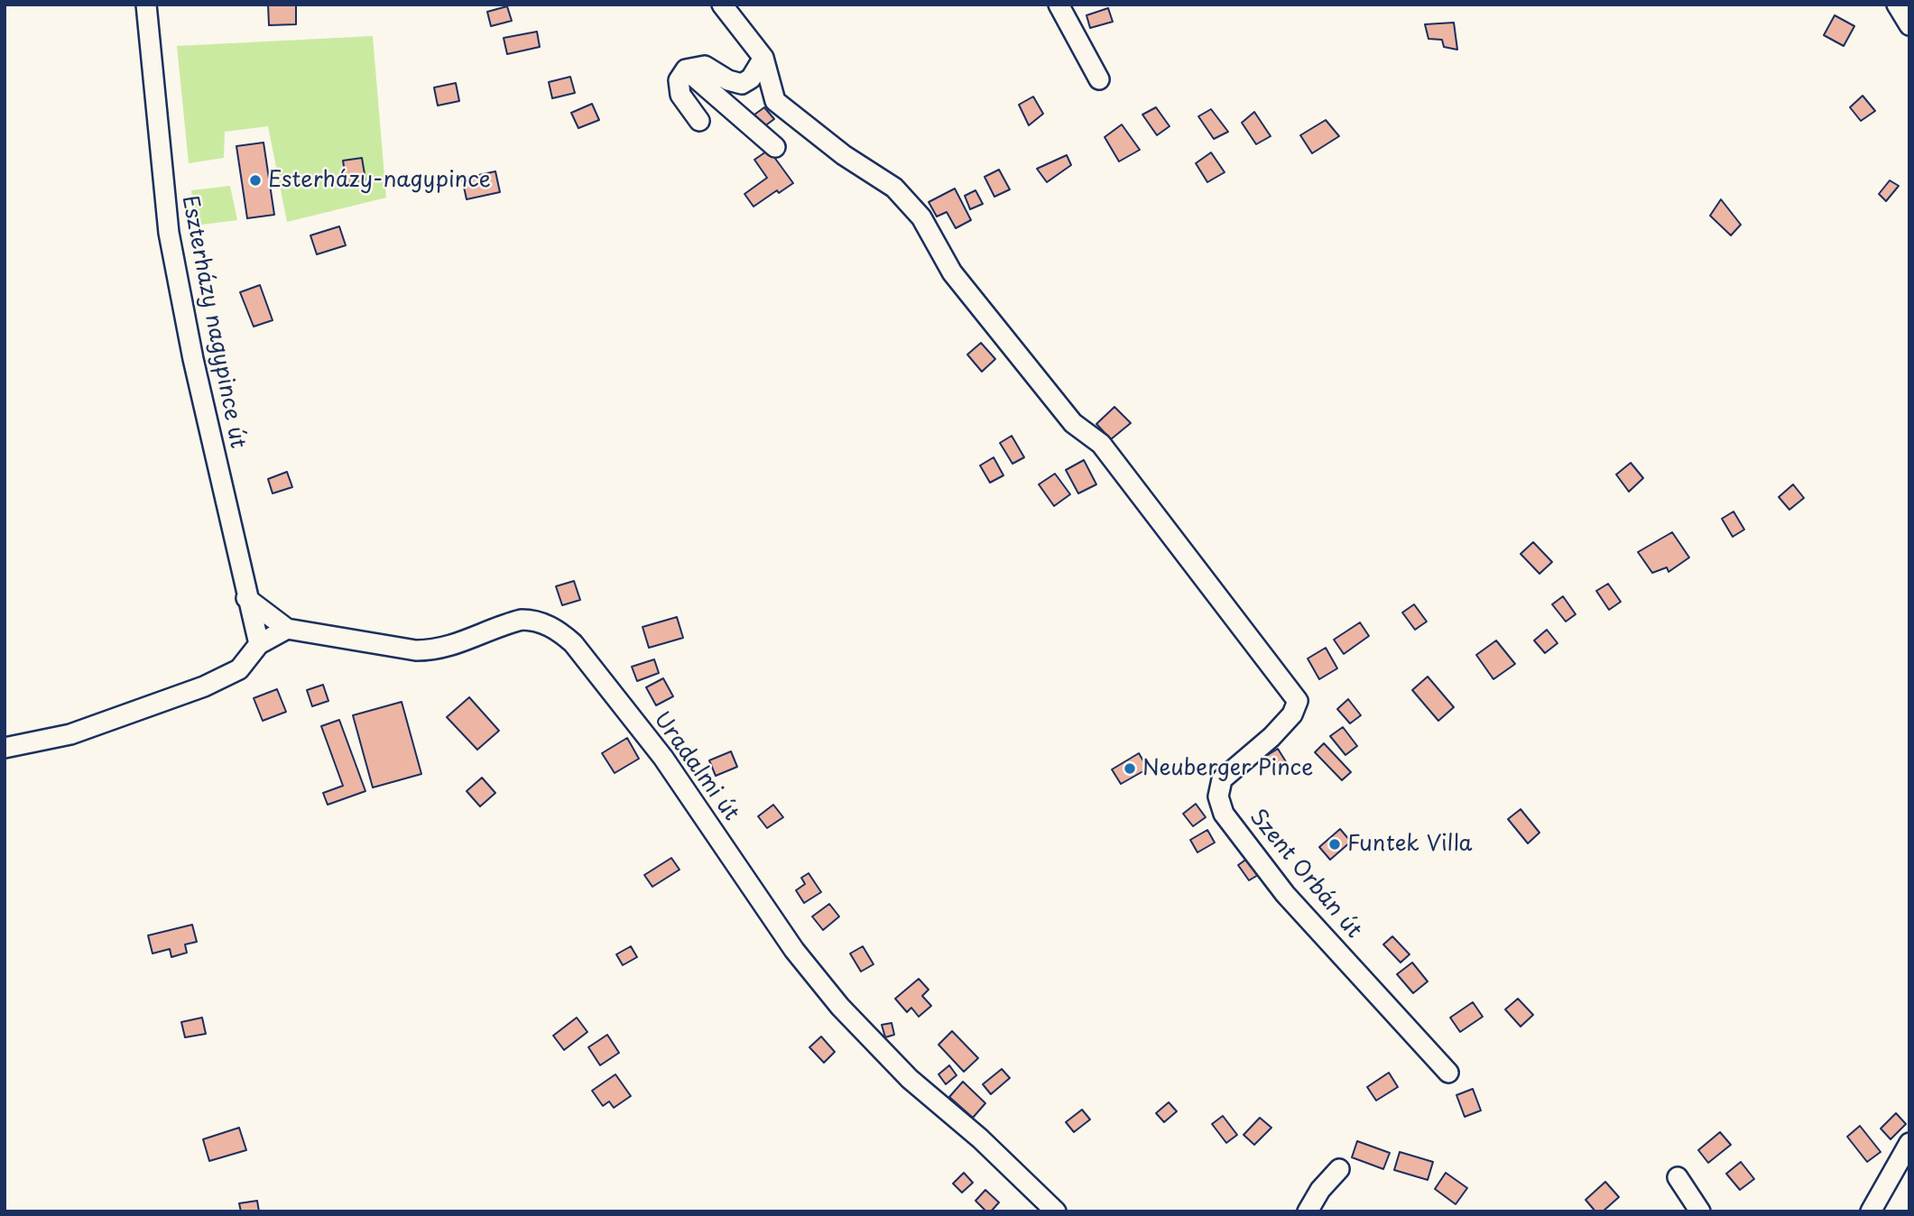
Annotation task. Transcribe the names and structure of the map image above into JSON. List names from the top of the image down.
{
  "streets": {
    "street": ["Eszterházy nagypince út", "Uradalmi út", "Szent Orbán út"]
  },
  "places": ["Esterházy-nagypince", "Neuberger Pince", "Funtek Villa"]
}
